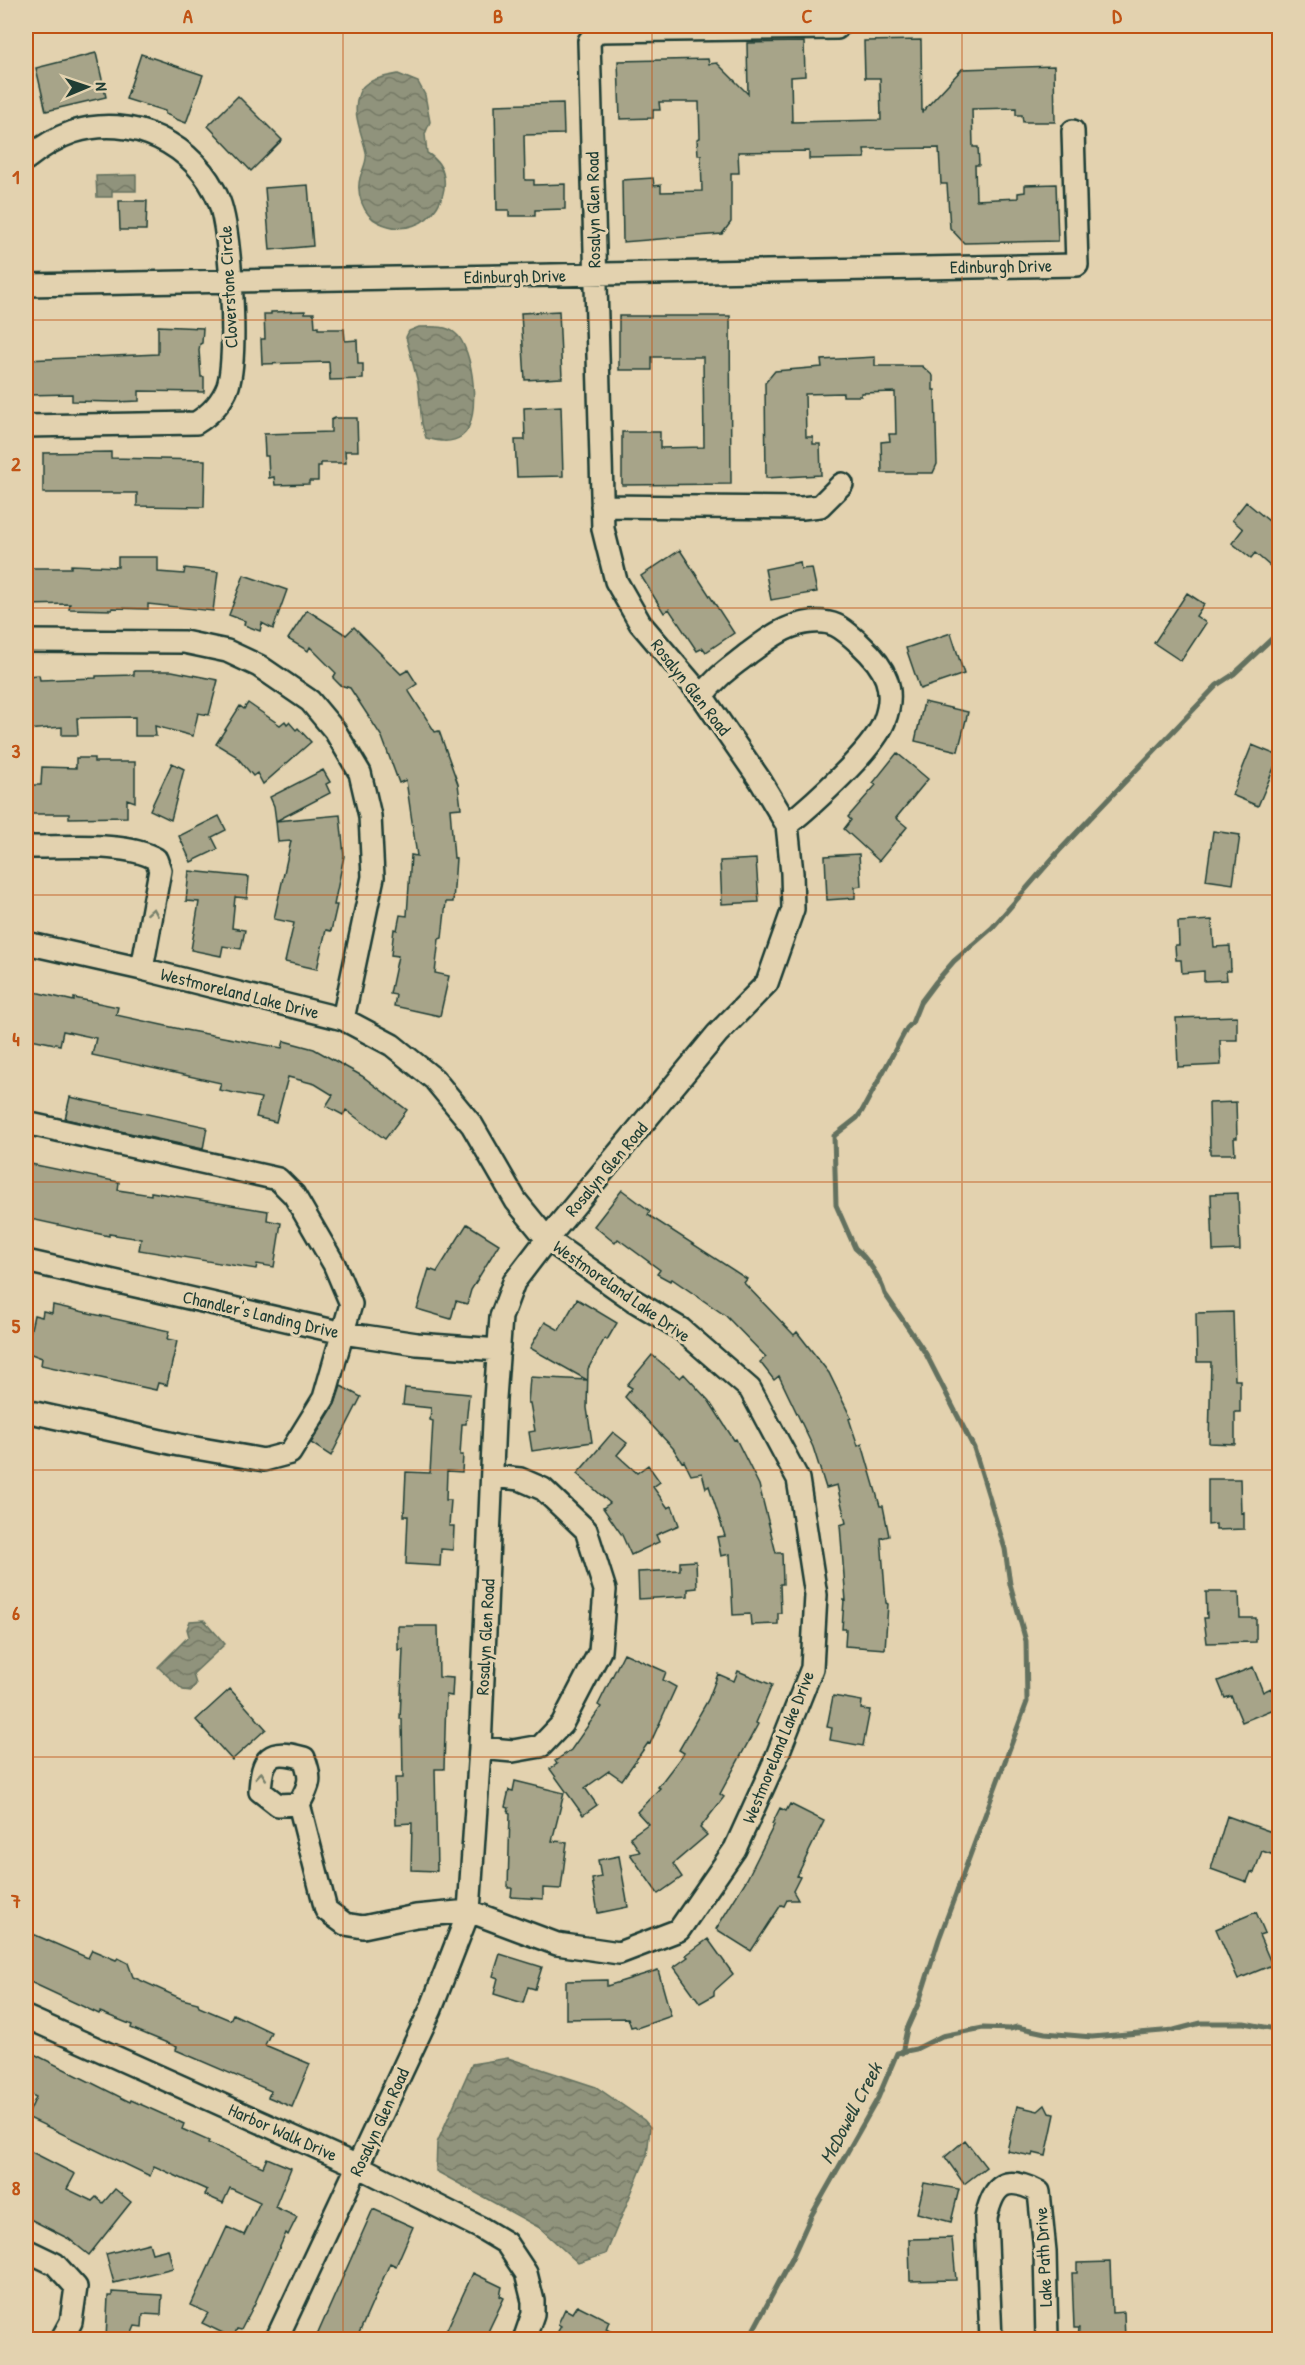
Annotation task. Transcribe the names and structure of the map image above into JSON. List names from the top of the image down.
{
  "streets": {
    "street": [
      "Rosalyn Glen Road",
      "Edinburgh Drive",
      "Cloverstone Circle",
      "Westmoreland Lake Drive",
      "Chandler's Landing Drive",
      "Harbor Walk Drive",
      "Lake Path Drive"
    ]
  },
  "crossings": [
    ["Rosalyn Glen Road", "Edinburgh Drive"],
    ["Rosalyn Glen Road", "Westmoreland Lake Drive"],
    ["Rosalyn Glen Road", "Chandler's Landing Drive"],
    ["Rosalyn Glen Road", "Harbor Walk Drive"],
    ["Edinburgh Drive", "Cloverstone Circle"]
  ],
  "water": ["McDowell Creek"],
  "north": "right",
  "grid": {
    "columns": [
      "A",
      "B",
      "C",
      "D"
    ],
    "rows": [
      "1",
      "2",
      "3",
      "4",
      "5",
      "6",
      "7",
      "8"
    ]
  }
}
